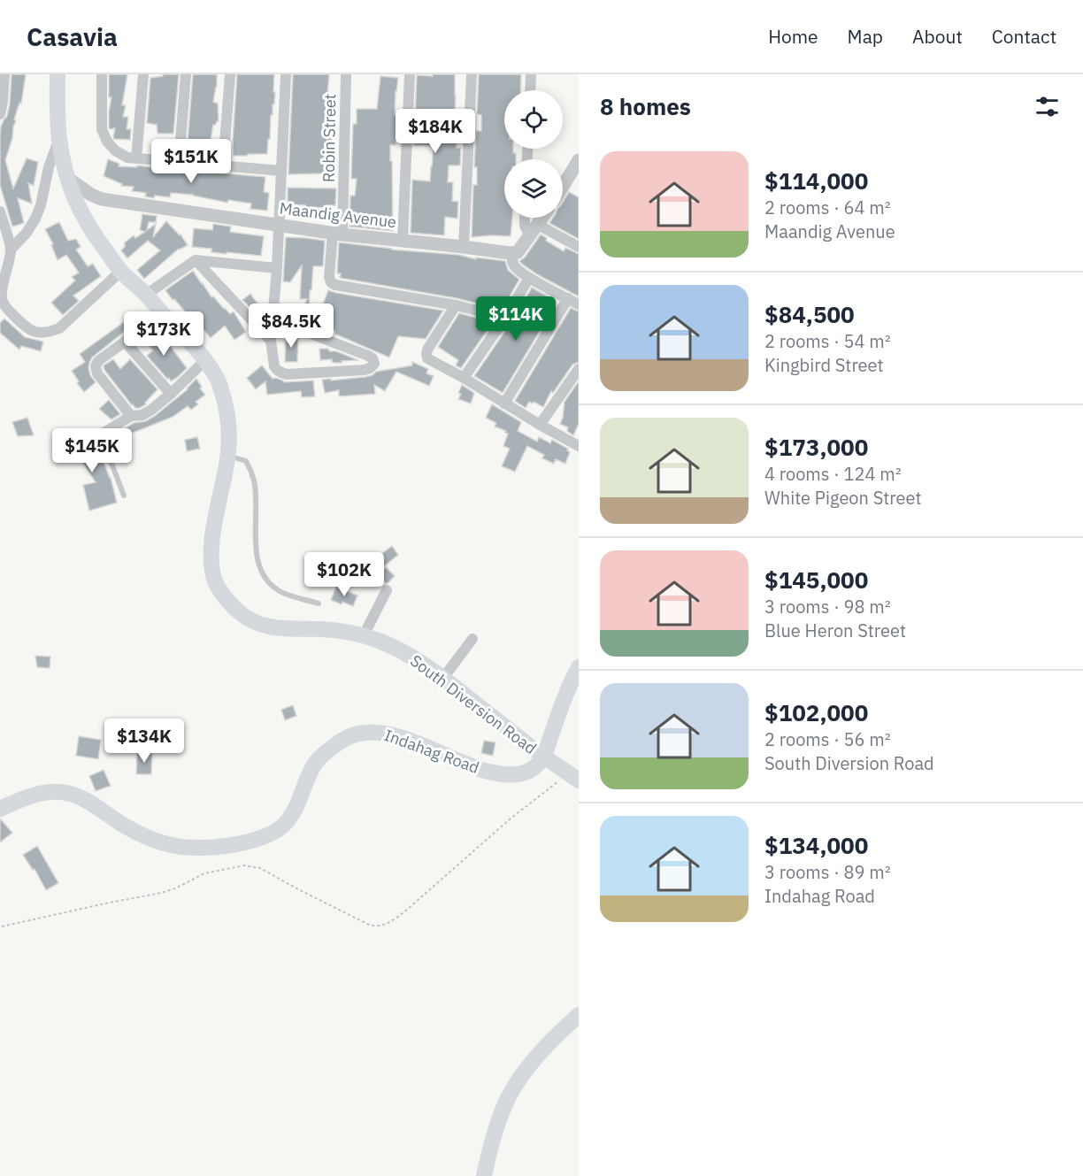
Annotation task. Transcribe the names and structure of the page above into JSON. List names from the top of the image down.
{
  "streets": {
    "main road": ["South Diversion Road", "Indahag Road"],
    "street": ["Robin Street", "Maandig Avenue"]
  },
  "crossings": [
    ["Robin Street", "Maandig Avenue"],
    ["Maandig Avenue", "South Diversion Road"],
    ["South Diversion Road", "Indahag Road"]
  ],
  "page": {
    "header": "Casavia",
    "nav": [
      "Home",
      "Map",
      "About",
      "Contact"
    ],
    "heading": "8 homes",
    "price": [
      "$184K",
      "$151K",
      "$114K",
      "$84.5K",
      "$173K",
      "$145K",
      "$102K",
      "$134K"
    ],
    "list": [
      {
        "name": "$114,000",
        "note": "2 rooms · 64 m² · Maandig Avenue"
      },
      {
        "name": "$84,500",
        "note": "2 rooms · 54 m² · Kingbird Street"
      },
      {
        "name": "$173,000",
        "note": "4 rooms · 124 m² · White Pigeon Street"
      },
      {
        "name": "$145,000",
        "note": "3 rooms · 98 m² · Blue Heron Street"
      },
      {
        "name": "$102,000",
        "note": "2 rooms · 56 m² · South Diversion Road"
      },
      {
        "name": "$134,000",
        "note": "3 rooms · 89 m² · Indahag Road"
      }
    ]
  }
}
